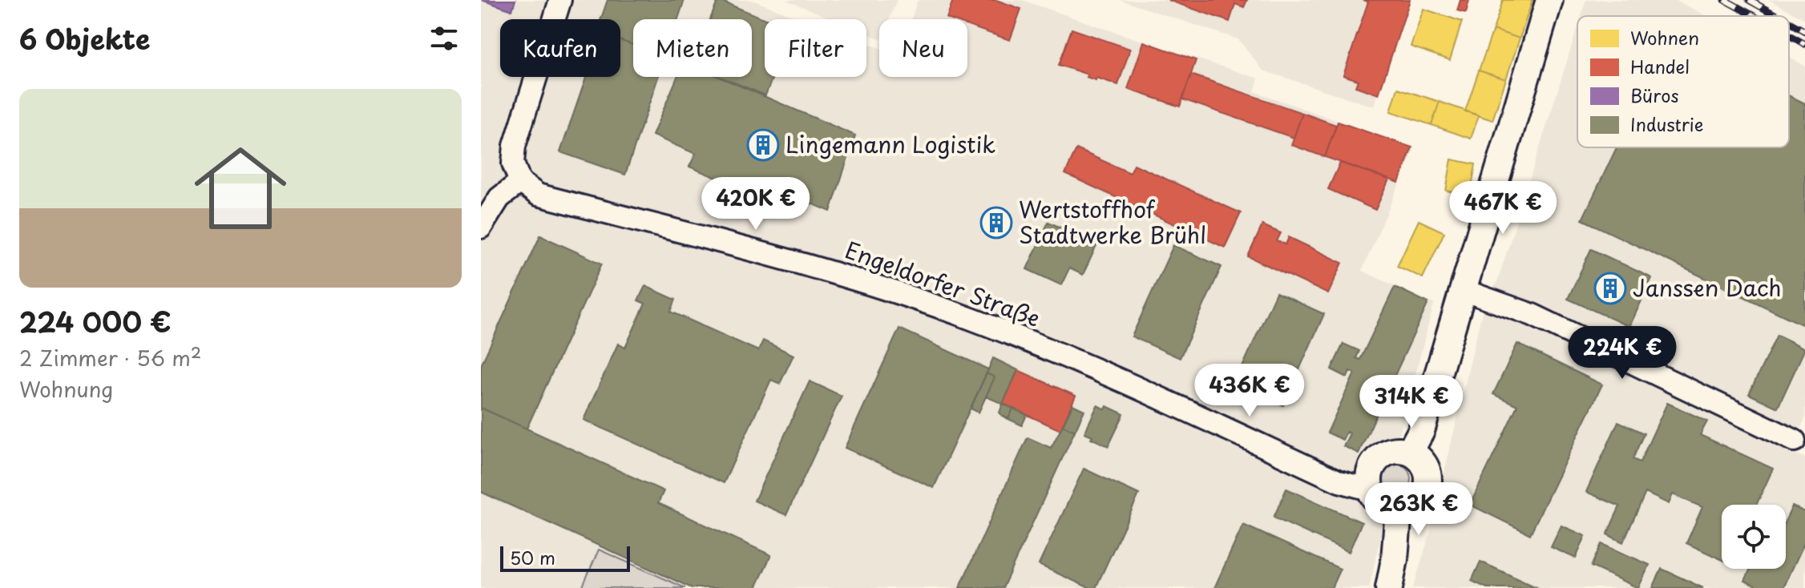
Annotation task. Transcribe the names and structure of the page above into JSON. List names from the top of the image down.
{
  "streets": {
    "street": ["Engeldorfer Straße"]
  },
  "places": {
    "building": ["Lingemann Logistik", "Wertstoffhof Stadtwerke Brühl", "Janssen Dach"]
  },
  "legend": [
    "Wohnen",
    "Handel",
    "Büros",
    "Industrie"
  ],
  "scale_bar": "50 m",
  "page": {
    "heading": "6 Objekte",
    "chip": [
      "Kaufen",
      "Mieten",
      "Filter",
      "Neu"
    ],
    "list": [
      {
        "name": "224 000 €",
        "note": "2 Zimmer · 56 m² · Wohnung"
      }
    ],
    "price": [
      "420K €",
      "467K €",
      "224K €",
      "436K €",
      "314K €",
      "263K €"
    ],
    "scale": "50 m"
  }
}
